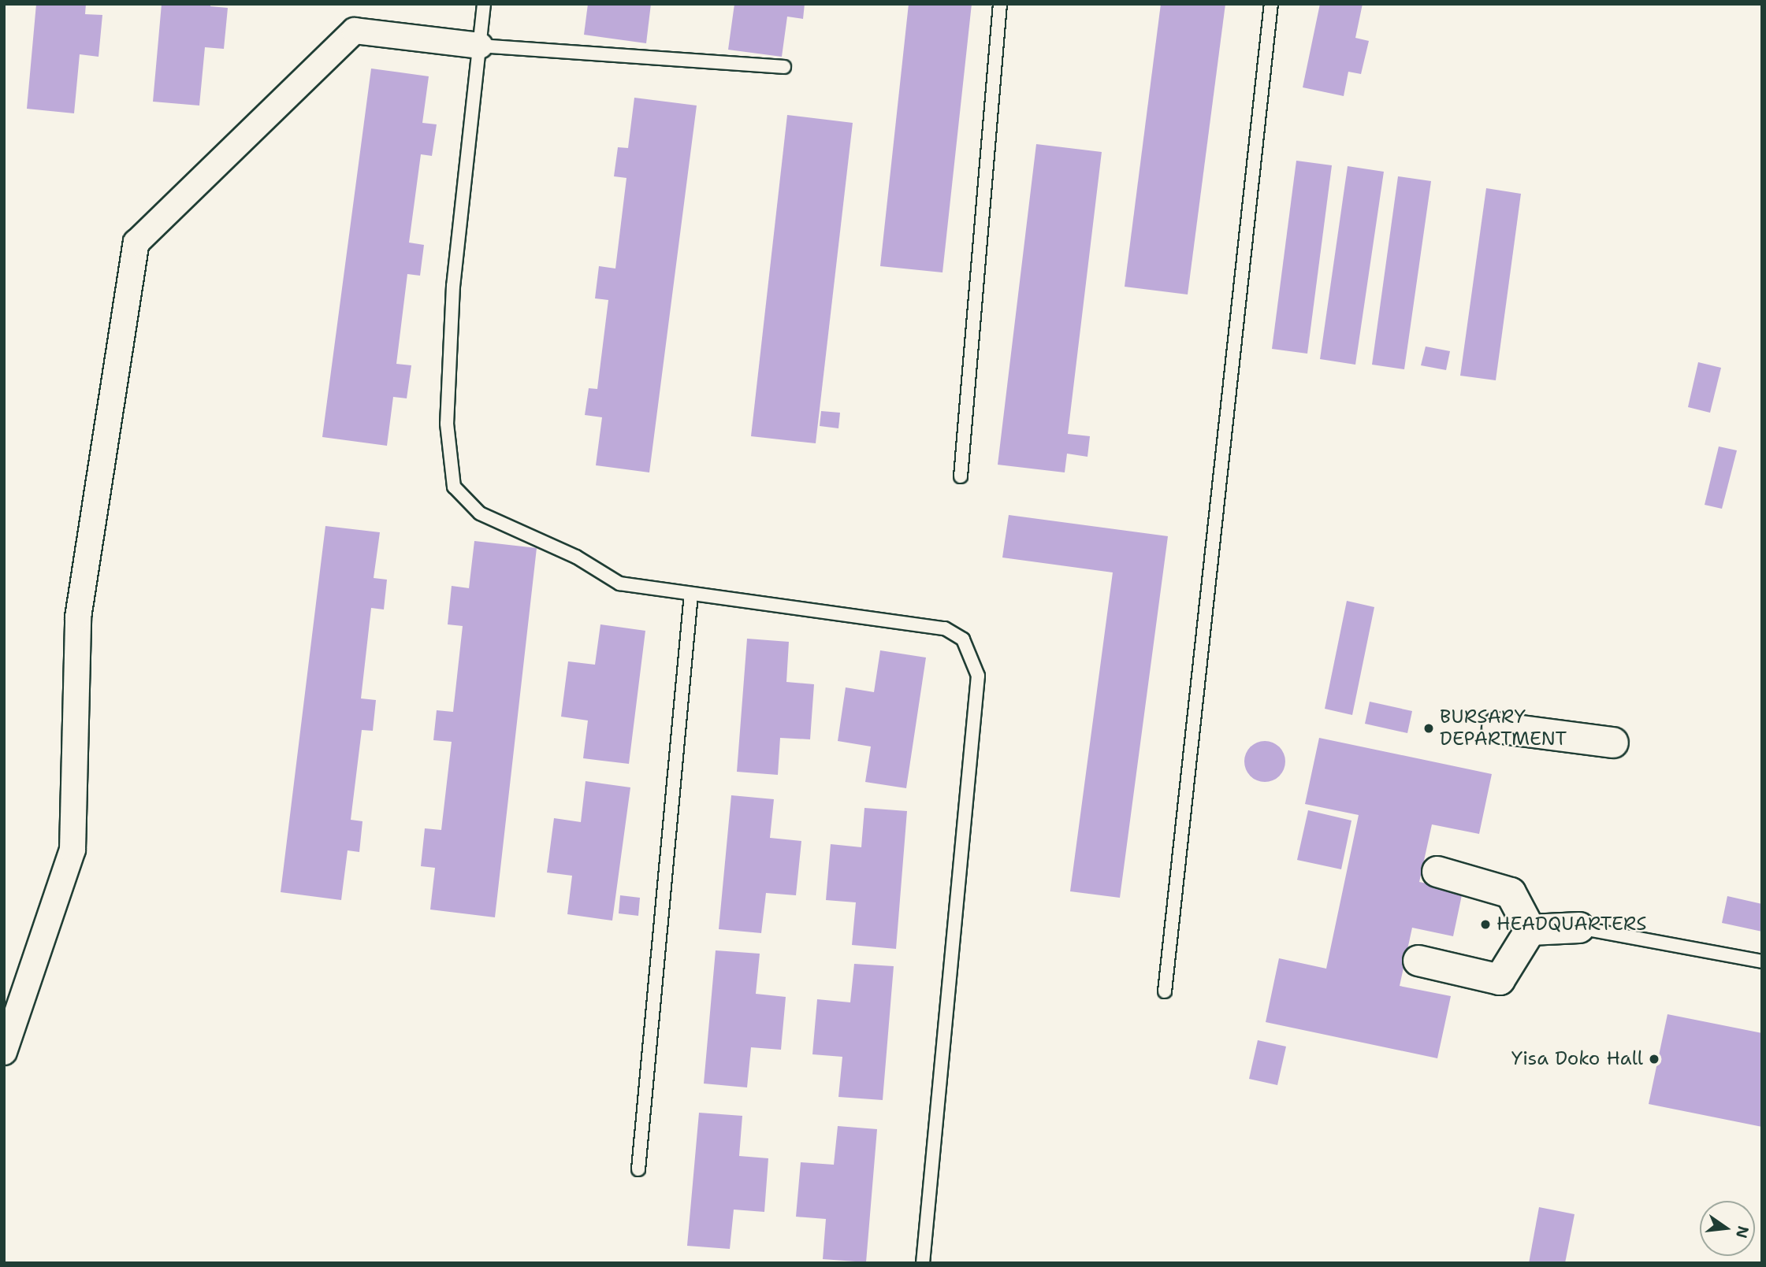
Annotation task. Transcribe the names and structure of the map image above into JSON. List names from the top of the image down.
{
  "places": ["BURSARY DEPARTMENT", "HEADQUARTERS", "Yisa Doko Hall"],
  "north": "right"
}
